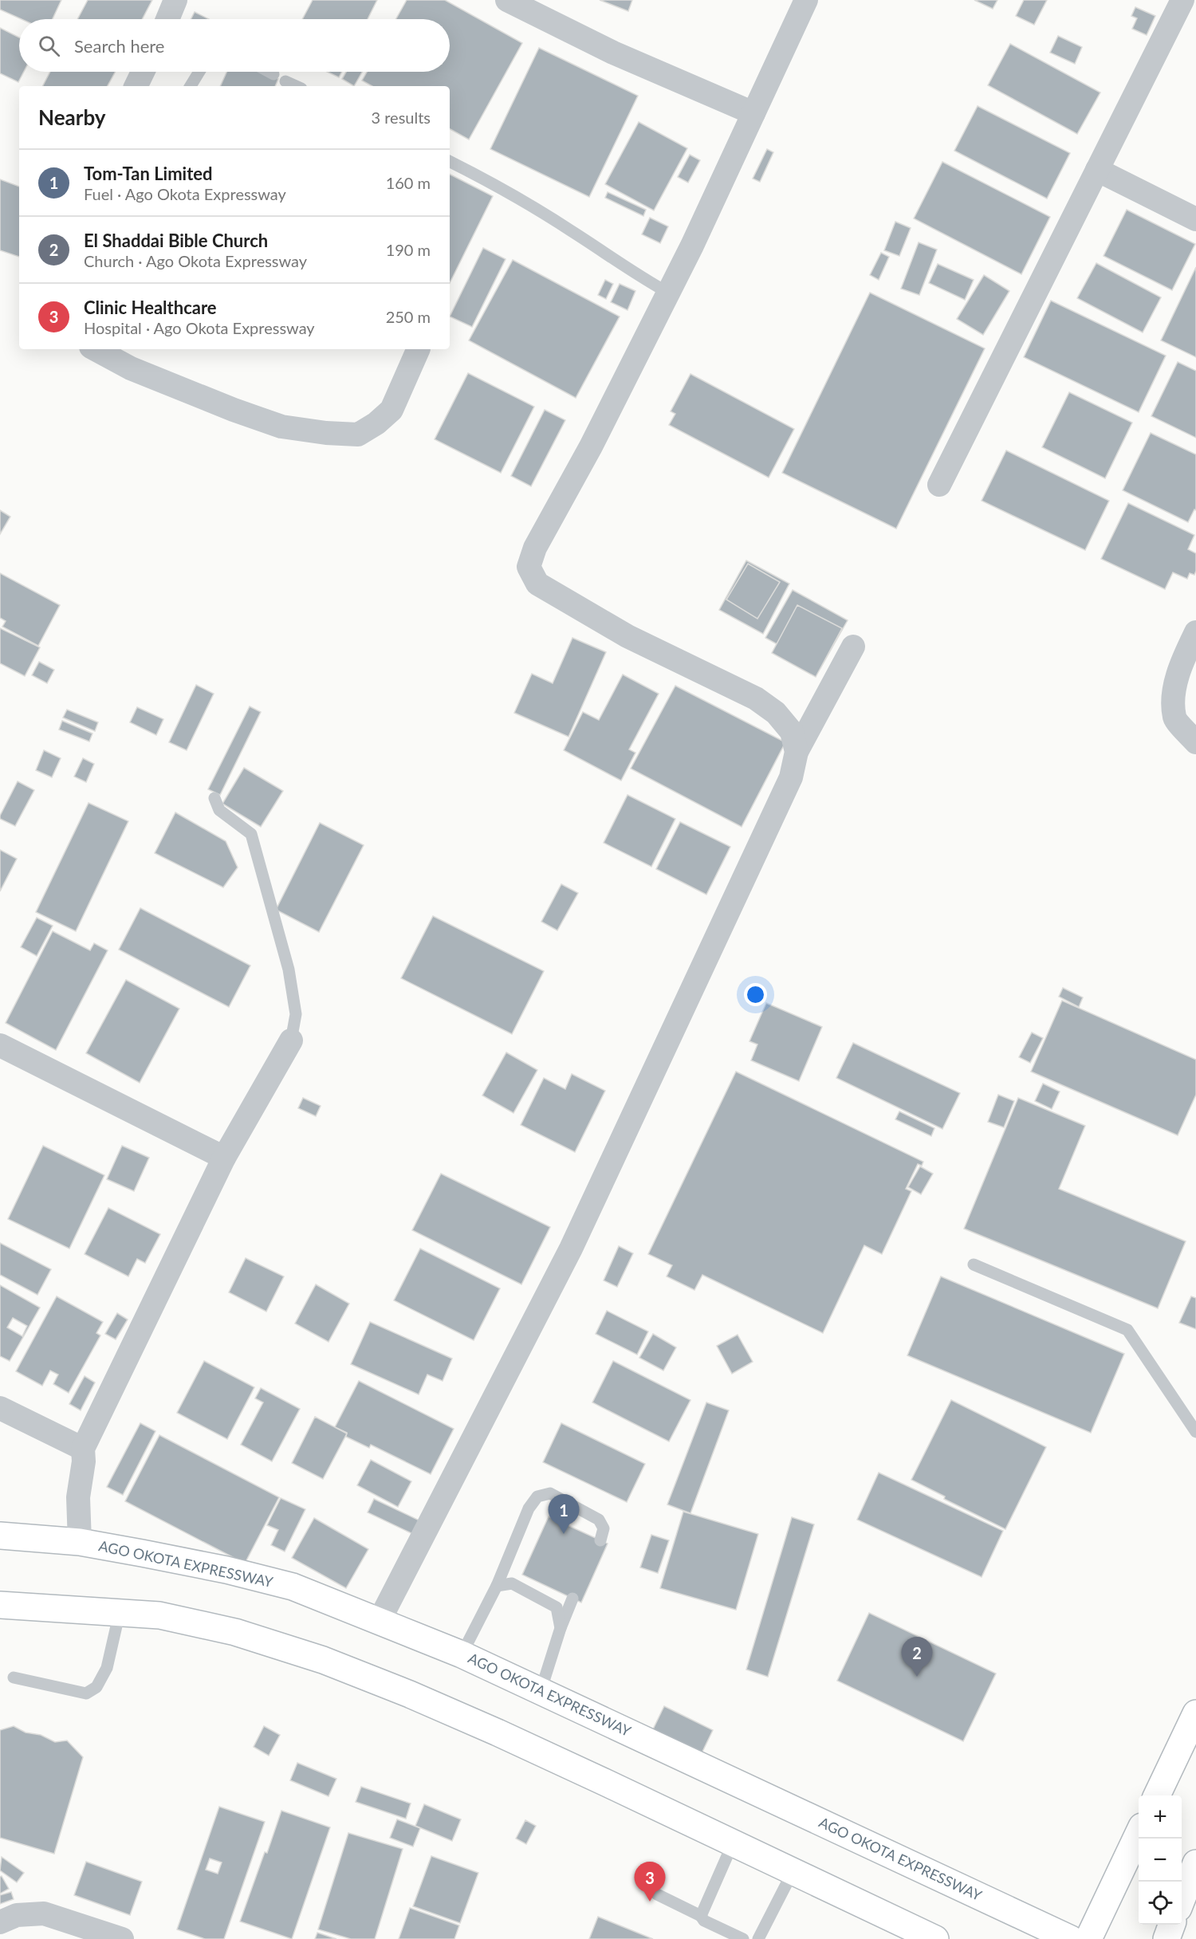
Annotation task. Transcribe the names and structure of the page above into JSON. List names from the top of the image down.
{
  "streets": {
    "main road": ["AGO OKOTA EXPRESSWAY"]
  },
  "page": {
    "search": "Search here",
    "heading": ["Nearby", "3 results"],
    "list": [
      {
        "mark": "1",
        "name": "Tom-Tan Limited",
        "note": "Fuel · Ago Okota Expressway",
        "value": "160 m"
      },
      {
        "mark": "2",
        "name": "El Shaddai Bible Church",
        "note": "Church · Ago Okota Expressway",
        "value": "190 m"
      },
      {
        "mark": "3",
        "name": "Clinic Healthcare",
        "note": "Hospital · Ago Okota Expressway",
        "value": "250 m"
      }
    ],
    "pins": ["1", "2", "3"],
    "map_buttons": ["+", "−"]
  }
}
